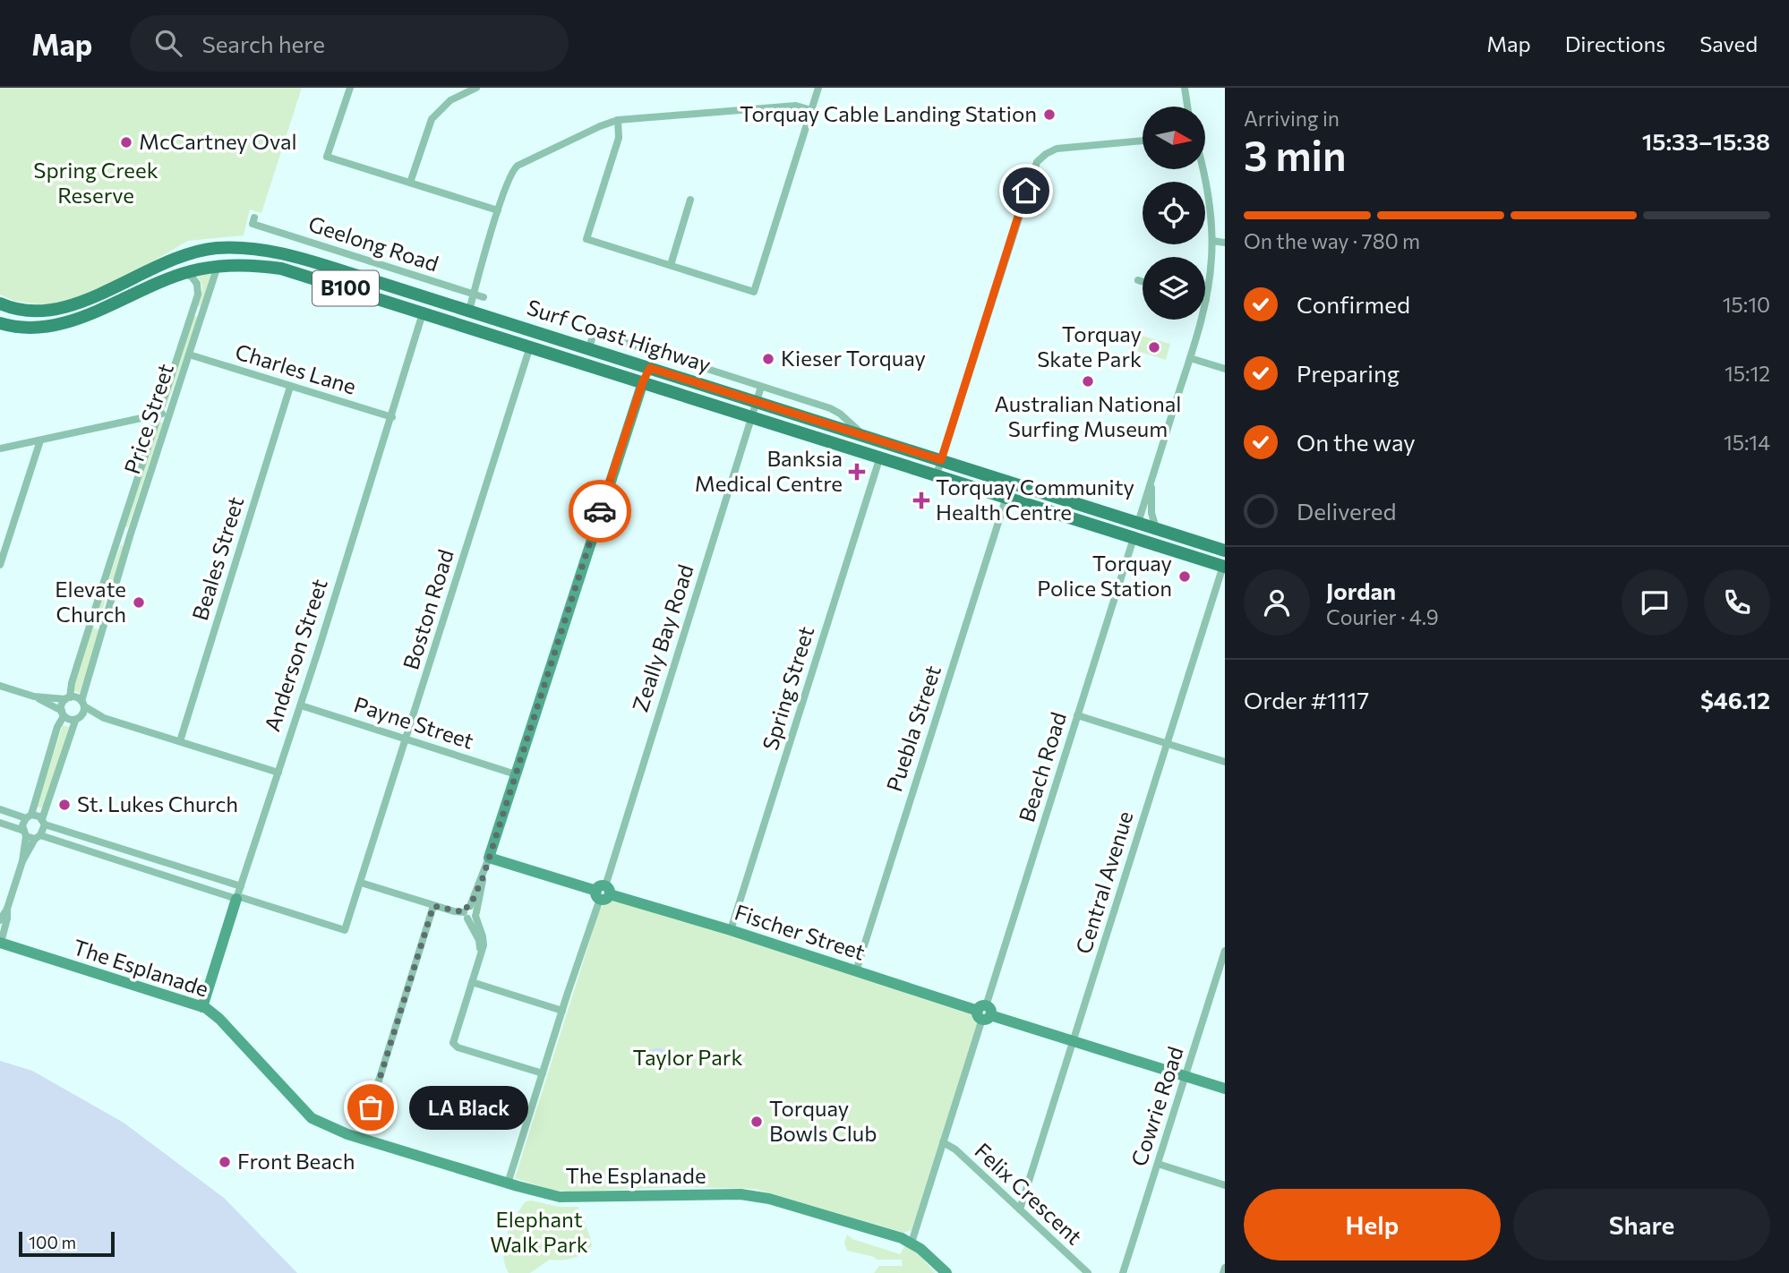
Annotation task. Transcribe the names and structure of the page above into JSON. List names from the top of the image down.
{
  "streets": {
    "main road": ["B100", "Surf Coast Highway"],
    "street": [
      "Geelong Road",
      "Charles Lane",
      "Price Street",
      "Beales Street",
      "Boston Road",
      "Zeally Bay Road",
      "Anderson Street",
      "Spring Street",
      "Payne Street",
      "Puebla Street",
      "Beach Road",
      "Central Avenue",
      "Fischer Street",
      "The Esplanade",
      "Cowrie Road",
      "Felix Crescent"
    ]
  },
  "crossings": [
    ["Surf Coast Highway", "Price Street"],
    ["Surf Coast Highway", "Boston Road"],
    ["Surf Coast Highway", "Zeally Bay Road"],
    ["Surf Coast Highway", "Anderson Street"],
    ["Surf Coast Highway", "Spring Street"],
    ["Surf Coast Highway", "Puebla Street"],
    ["Surf Coast Highway", "Beach Road"],
    ["Surf Coast Highway", "Central Avenue"],
    ["Charles Lane", "Price Street"],
    ["Charles Lane", "Beales Street"],
    ["Charles Lane", "Anderson Street"],
    ["Price Street", "The Esplanade"],
    ["Boston Road", "Anderson Street"],
    ["Boston Road", "Payne Street"],
    ["Zeally Bay Road", "Fischer Street"],
    ["Zeally Bay Road", "The Esplanade"],
    ["Anderson Street", "Payne Street"],
    ["Anderson Street", "The Esplanade"],
    ["Spring Street", "Fischer Street"],
    ["Puebla Street", "Fischer Street"],
    ["Beach Road", "Fischer Street"],
    ["Beach Road", "The Esplanade"],
    ["Beach Road", "Felix Crescent"],
    ["Central Avenue", "Fischer Street"],
    ["Central Avenue", "Felix Crescent"],
    ["Fischer Street", "Cowrie Road"]
  ],
  "parks": ["Spring Creek Reserve", "Taylor Park", "Elephant Walk Park"],
  "places": {
    "other": [
      "Torquay Cable Landing Station",
      "McCartney Oval",
      "Torquay Skate Park",
      "Kieser Torquay",
      "Australian National Surfing Museum",
      "Torquay Police Station",
      "Elevate Church",
      "St. Lukes Church",
      "LA Black",
      "Torquay Bowls Club",
      "Front Beach"
    ],
    "health": ["Banksia Medical Centre", "Torquay Community Health Centre"]
  },
  "scale_bar": "100 m",
  "north": "right",
  "page": {
    "header": "Map",
    "search": "Search here",
    "nav": ["Map", "Directions", "Saved"],
    "heading": ["3 min", "Arriving in", "15:33–15:38"],
    "panel": [
      "Jordan",
      "Courier · 4.9",
      "Order #1117",
      "$46.12"
    ],
    "bar": "On the way · 780 m",
    "list": [
      ["Confirmed", "15:10"],
      ["Preparing", "15:12"],
      ["On the way", "15:14"],
      "Delivered"
    ],
    "bubble": "LA Black",
    "buttons": ["Help", "Share"],
    "scale": "100 m"
  }
}
